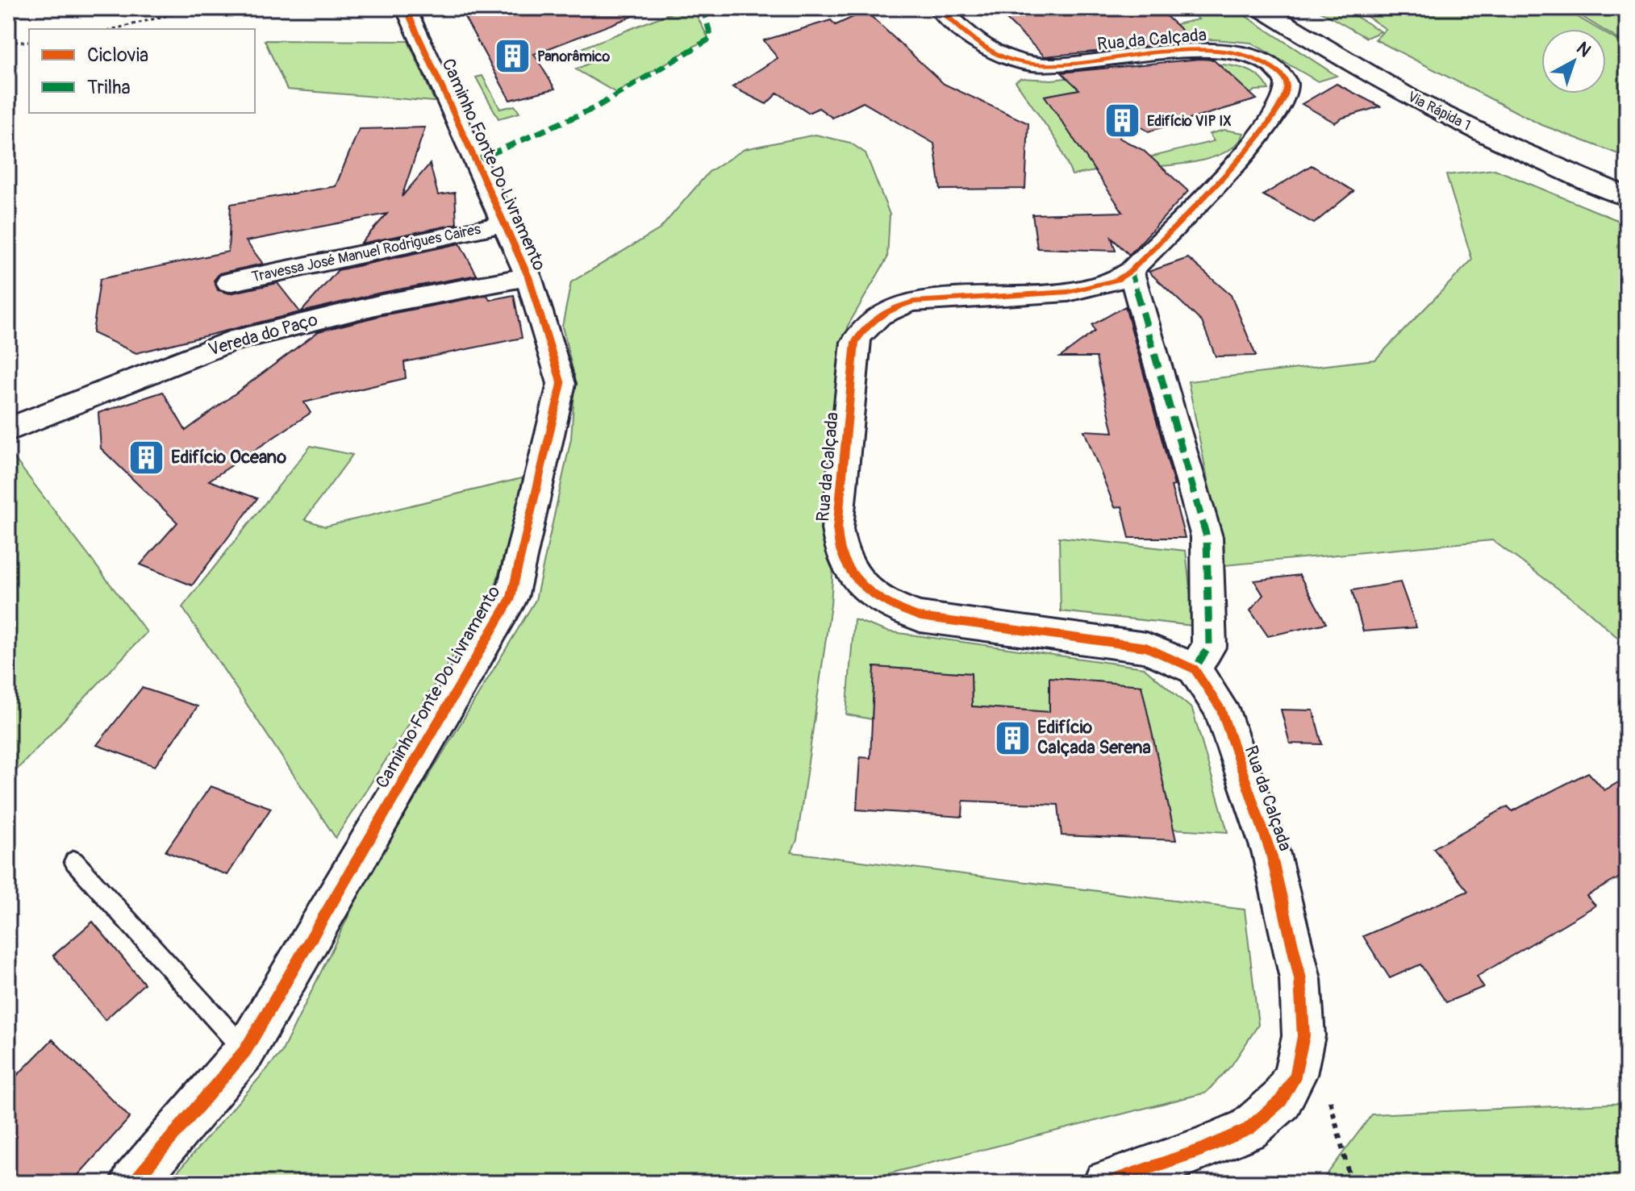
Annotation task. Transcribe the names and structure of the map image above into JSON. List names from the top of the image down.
{
  "streets": {
    "highway": ["Via Rápida 1"],
    "street": [
      "Rua da Calçada",
      "Caminho Fonte Do Livramento",
      "Travessa José Manuel Rodrigues Caires",
      "Vereda do Paço"
    ]
  },
  "crossings": [
    ["Caminho Fonte Do Livramento", "Travessa José Manuel Rodrigues Caires"],
    ["Caminho Fonte Do Livramento", "Vereda do Paço"]
  ],
  "places": {
    "building": [
      "Panorâmico",
      "Edifício VIP IX",
      "Edifício Oceano",
      "Edifício Calçada Serena"
    ]
  },
  "legend": ["Ciclovia", "Trilha"],
  "north": "top right"
}
